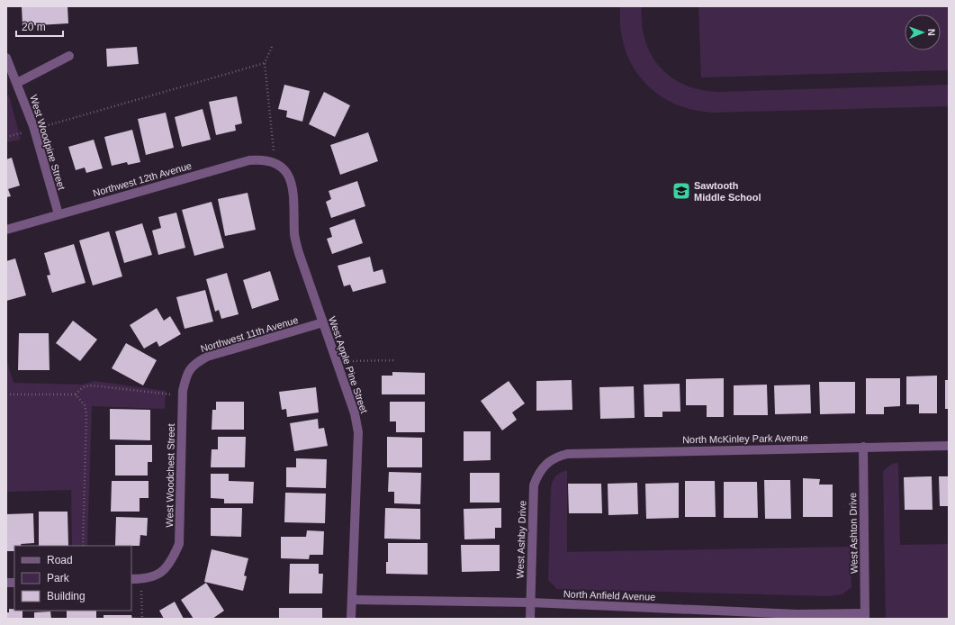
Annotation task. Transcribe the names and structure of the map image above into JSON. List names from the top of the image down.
{
  "streets": {
    "street": [
      "West Woodpine Street",
      "Northwest 12th Avenue",
      "Northwest 11th Avenue",
      "West Apple Pine Street",
      "North McKinley Park Avenue",
      "West Woodchest Street",
      "West Ashton Drive",
      "West Ashby Drive",
      "North Anfield Avenue"
    ]
  },
  "crossings": [
    ["West Woodpine Street", "Northwest 12th Avenue"],
    ["Northwest 12th Avenue", "West Apple Pine Street"],
    ["Northwest 11th Avenue", "West Apple Pine Street"],
    ["Northwest 11th Avenue", "West Woodchest Street"],
    ["West Apple Pine Street", "North Anfield Avenue"],
    ["North McKinley Park Avenue", "West Ashton Drive"],
    ["North McKinley Park Avenue", "West Ashby Drive"],
    ["West Ashton Drive", "North Anfield Avenue"],
    ["West Ashby Drive", "North Anfield Avenue"]
  ],
  "places": {
    "school or university": ["Sawtooth Middle School"]
  },
  "legend": ["Road", "Park", "Building"],
  "scale_bar": "20 m",
  "north": "right"
}
